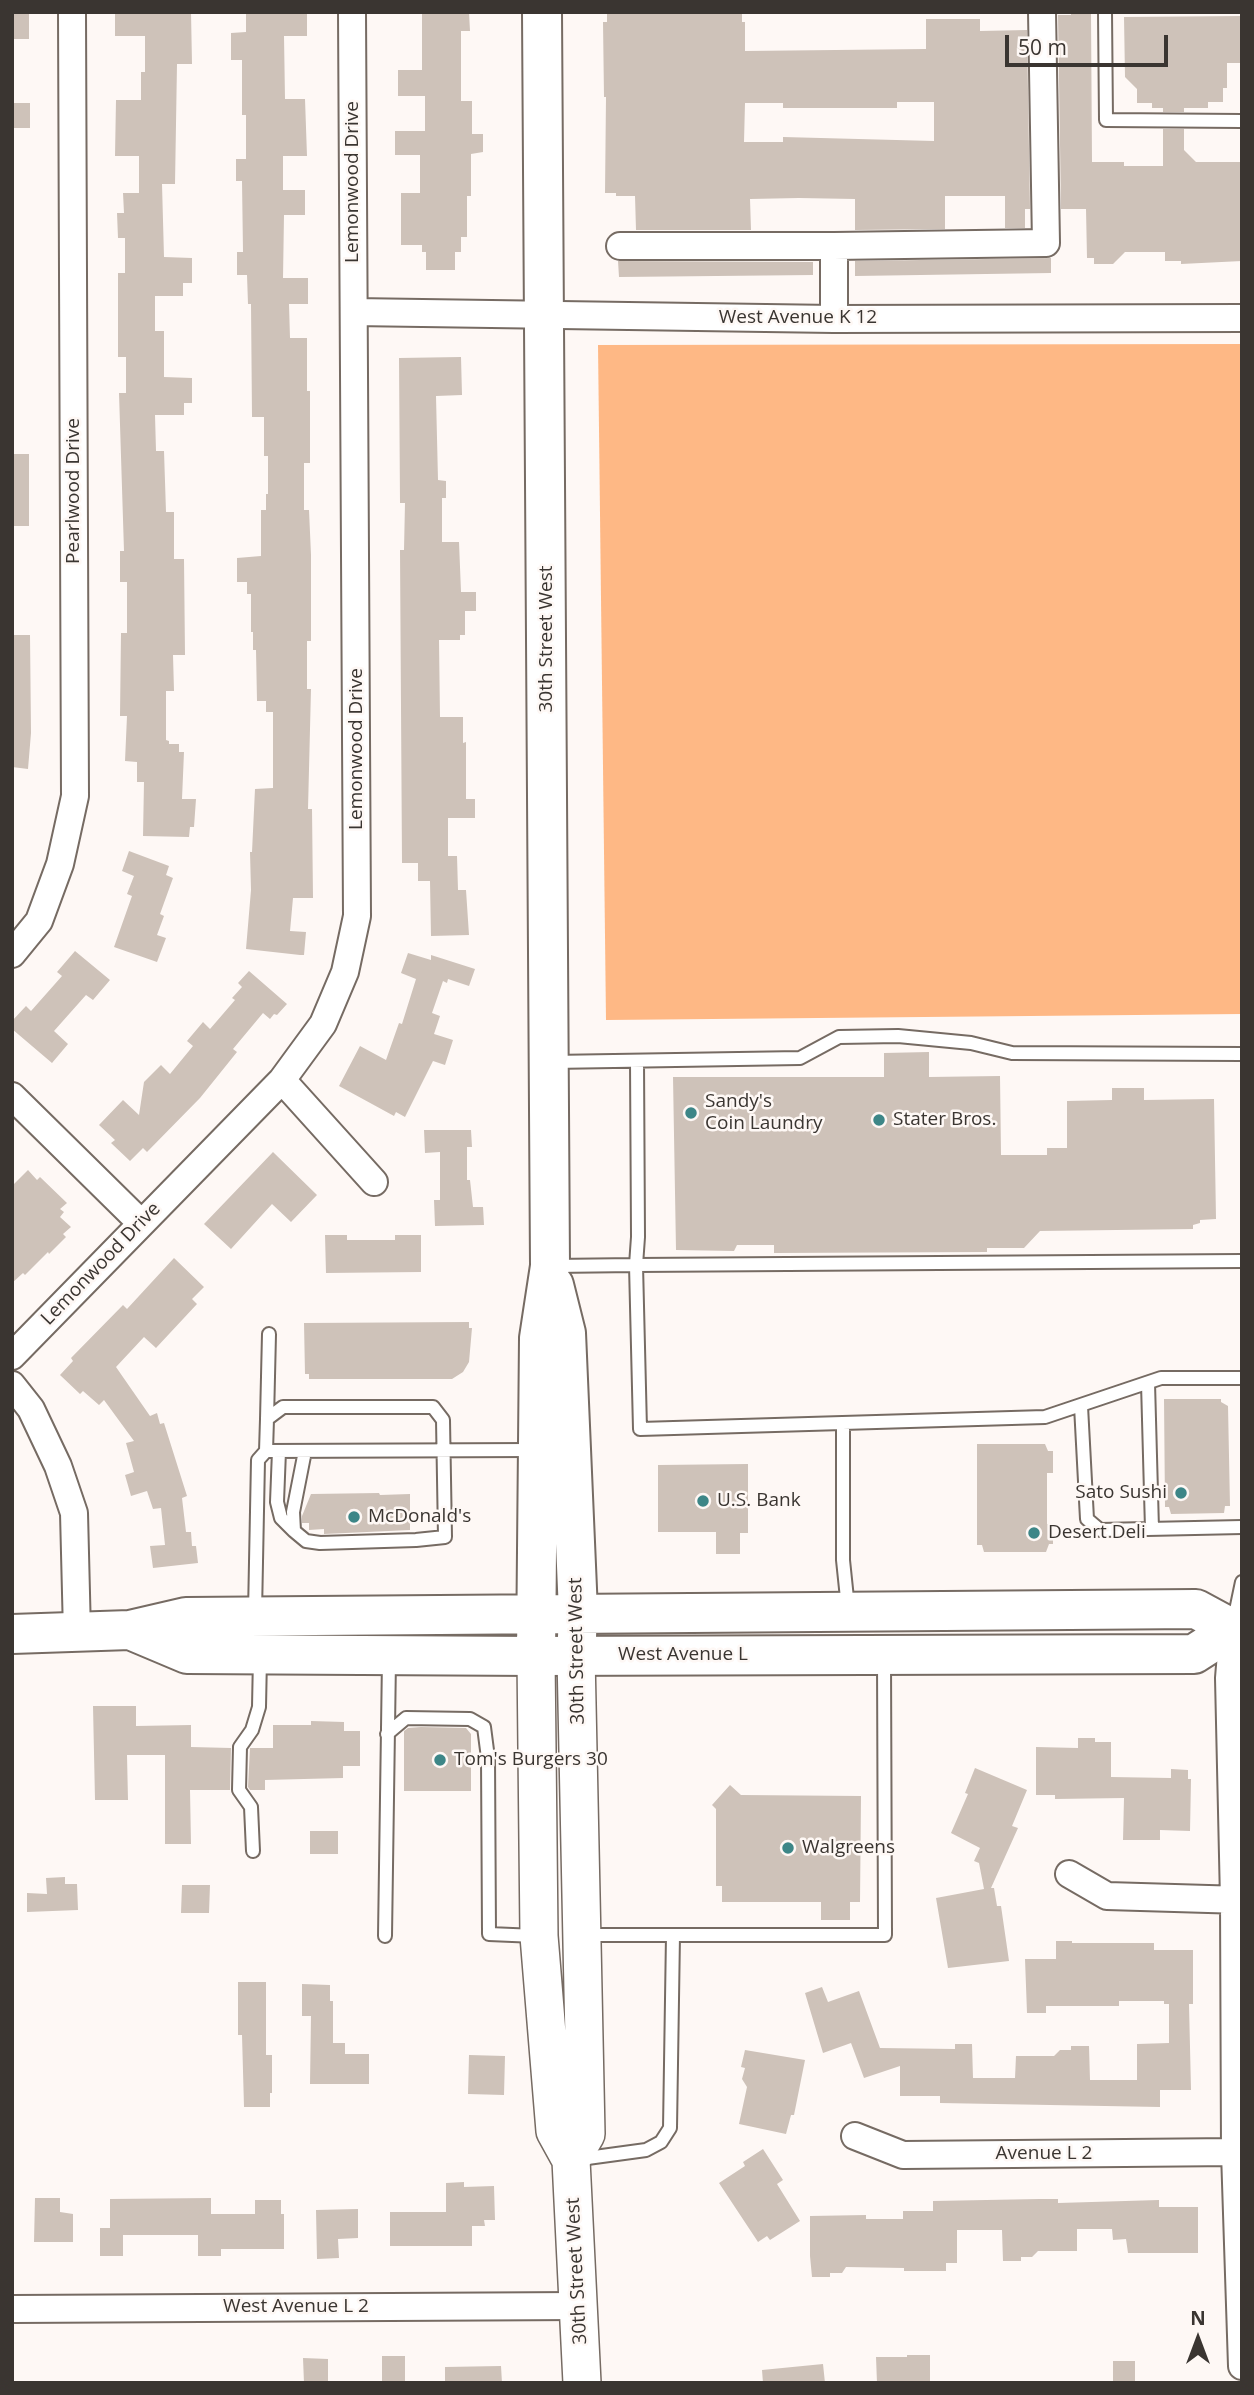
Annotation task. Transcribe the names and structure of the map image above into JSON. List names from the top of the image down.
{
  "streets": {
    "main road": ["30th Street West", "West Avenue L"],
    "street": [
      "Lemonwood Drive",
      "West Avenue K 12",
      "Pearlwood Drive",
      "Avenue L 2",
      "West Avenue L 2"
    ]
  },
  "crossings": [
    ["Lemonwood Drive", "West Avenue K 12"],
    ["West Avenue K 12", "30th Street West"],
    ["30th Street West", "West Avenue L"],
    ["30th Street West", "West Avenue L 2"]
  ],
  "places": [
    "Sandy's Coin Laundry",
    "Stater Bros.",
    "Sato Sushi",
    "U.S. Bank",
    "McDonald's",
    "Desert Deli",
    "Tom's Burgers 30",
    "Walgreens"
  ],
  "scale_bar": "50 m",
  "north": "top"
}
